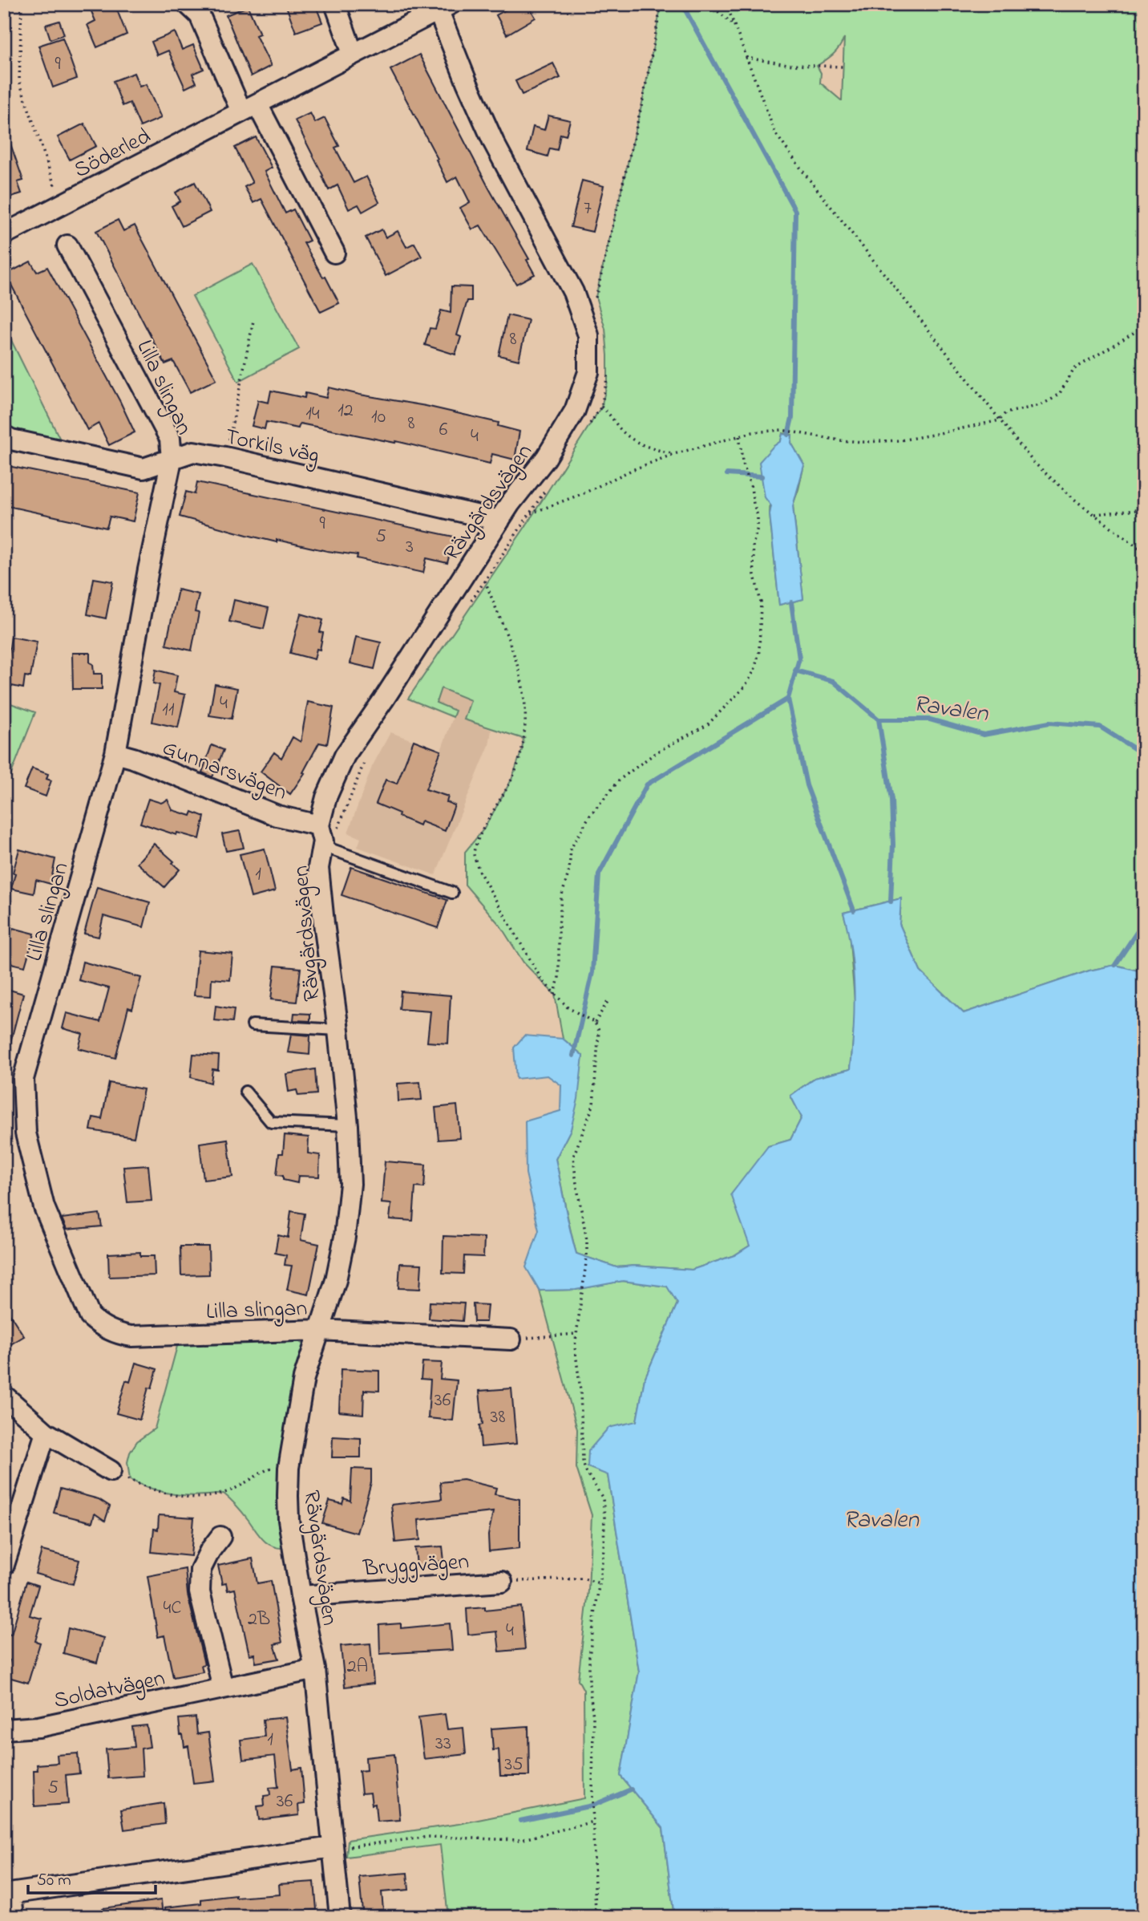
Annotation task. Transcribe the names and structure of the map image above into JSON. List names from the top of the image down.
{
  "streets": {
    "street": [
      "Söderled",
      "Lilla slingan",
      "Torkils väg",
      "Rävgärdsvägen",
      "Gunnarsvägen",
      "Bryggvägen",
      "Soldatvägen"
    ]
  },
  "crossings": [
    ["Söderled", "Rävgärdsvägen"],
    ["Lilla slingan", "Torkils väg"],
    ["Lilla slingan", "Rävgärdsvägen"],
    ["Lilla slingan", "Gunnarsvägen"],
    ["Torkils väg", "Rävgärdsvägen"],
    ["Rävgärdsvägen", "Gunnarsvägen"],
    ["Rävgärdsvägen", "Bryggvägen"],
    ["Rävgärdsvägen", "Soldatvägen"]
  ],
  "water": ["Ravalen"],
  "house_numbers": [
    "9",
    "7",
    "8",
    "12",
    "14",
    "10",
    "8",
    "6",
    "4",
    "9",
    "5",
    "3",
    "4",
    "11",
    "1",
    "36",
    "38",
    "4C",
    "2B",
    "4",
    "2A",
    "1",
    "33",
    "35",
    "5",
    "36"
  ],
  "scale_bar": "50 m"
}
